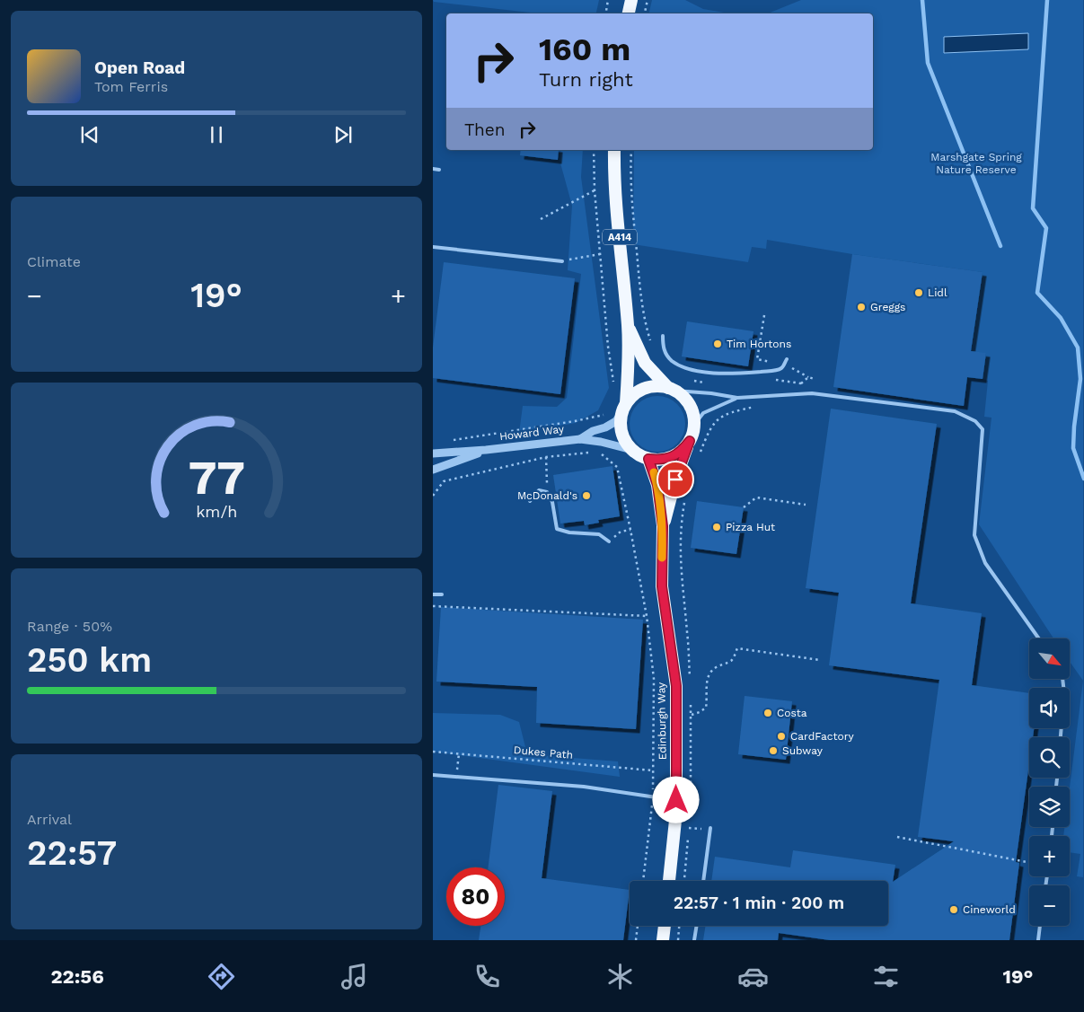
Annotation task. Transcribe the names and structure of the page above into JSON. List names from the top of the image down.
{
  "streets": {
    "highway": ["A414", "Edinburgh Way"],
    "street": ["Howard Way"],
    "path": ["Dukes Path"]
  },
  "crossings": [
    ["A414", "Edinburgh Way"]
  ],
  "parks": ["Marshgate Spring Nature Reserve"],
  "places": [
    "Lidl",
    "Greggs",
    "Tim Hortons",
    "McDonald's",
    "Pizza Hut",
    "Costa",
    "CardFactory",
    "Subway",
    "Cineworld"
  ],
  "north": "bottom right",
  "page": {
    "turn": ["160 m", "Turn right"],
    "song": ["Open Road", "Tom Ferris"],
    "then": "Then",
    "tile": [
      "Climate",
      ["Range · 50%", "250 km"],
      ["Arrival", "22:57"]
    ],
    "heat": ["−", "19°", "+"],
    "map_buttons": ["+", "−"],
    "limit": "80",
    "trip": "22:57 · 1 min · 200 m",
    "tabs": ["22:56", "19°"],
    "gauge": ["77", "km/h"]
  }
}
